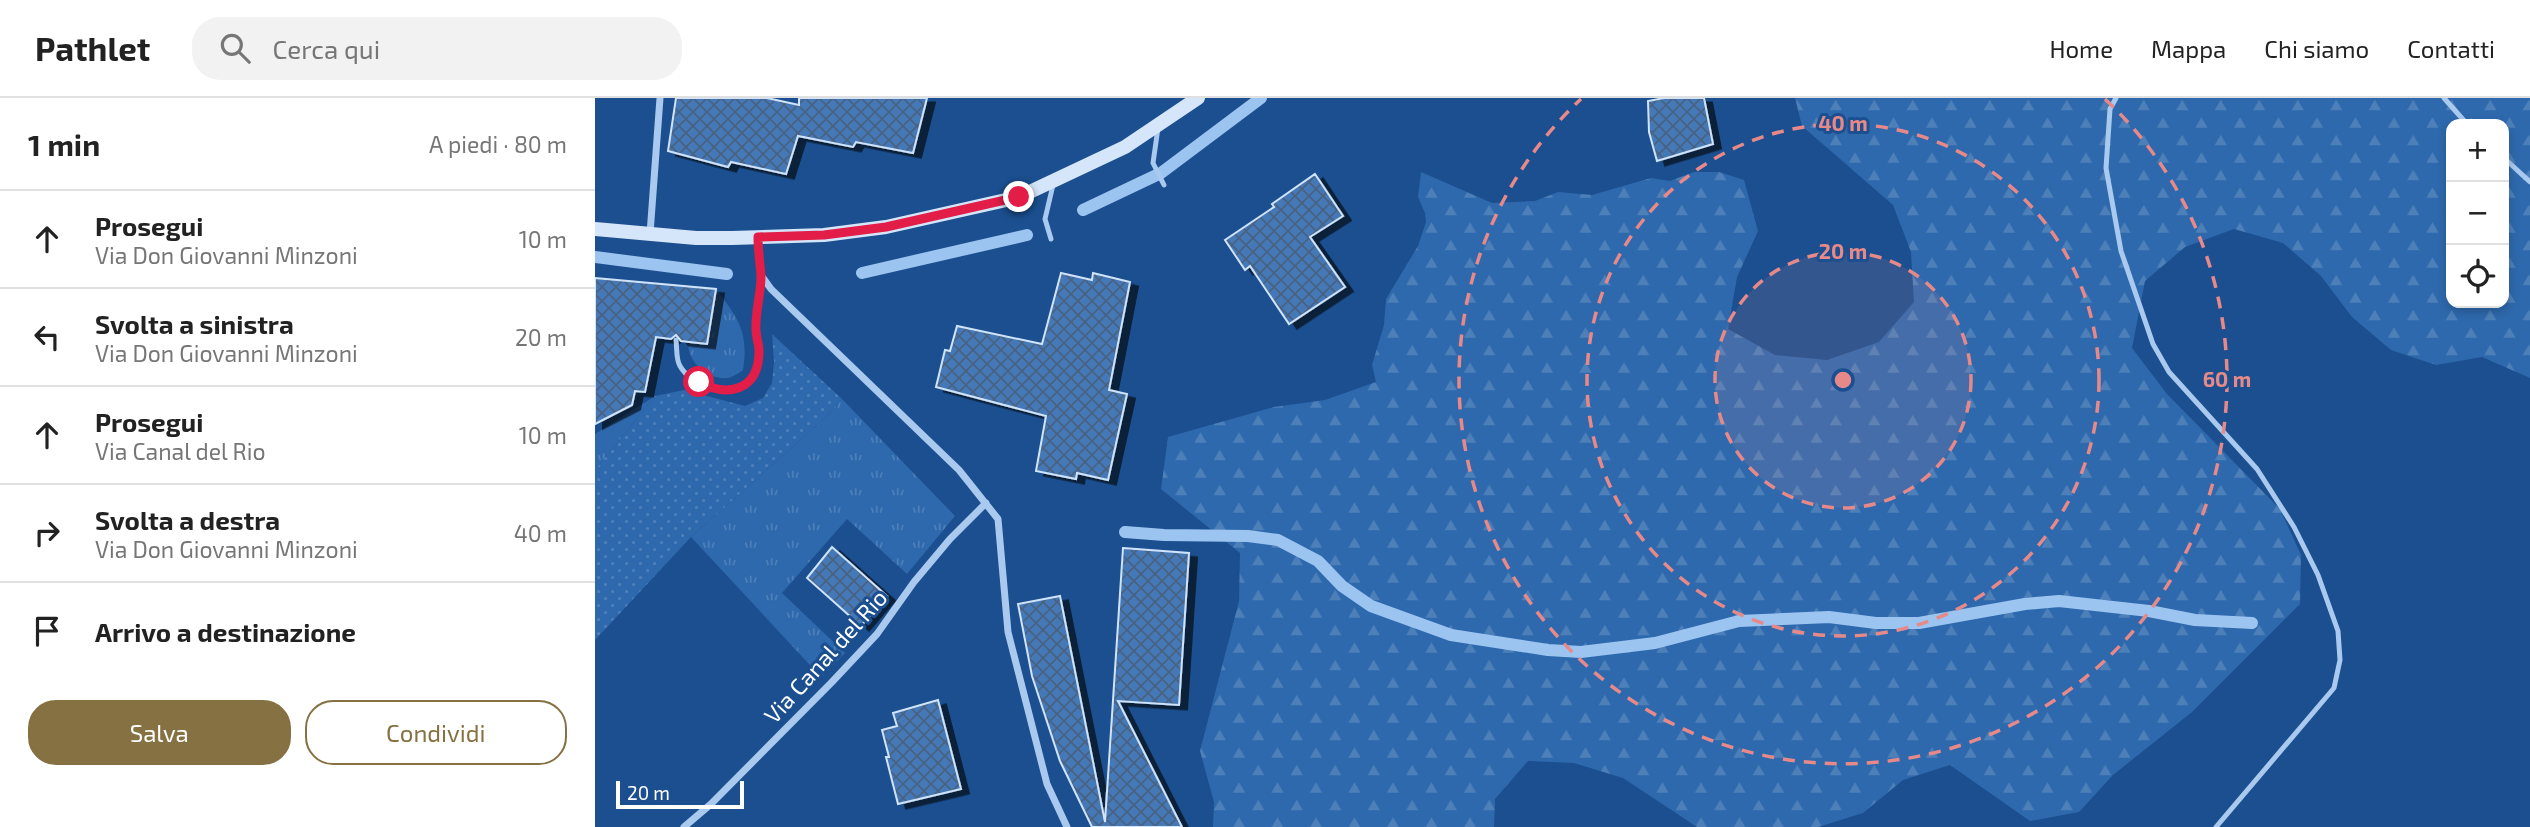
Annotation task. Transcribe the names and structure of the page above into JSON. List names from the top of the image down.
{
  "streets": {
    "street": ["Via Canal del Rio"]
  },
  "scale_bar": "20 m",
  "page": {
    "header": "Pathlet",
    "search": "Cerca qui",
    "nav": [
      "Home",
      "Mappa",
      "Chi siamo",
      "Contatti"
    ],
    "heading": ["1 min", "A piedi · 80 m"],
    "map_buttons": ["+", "−"],
    "list": [
      ["Prosegui", "Via Don Giovanni Minzoni", "10 m"],
      ["Svolta a sinistra", "Via Don Giovanni Minzoni", "20 m"],
      ["Prosegui", "Via Canal del Rio", "10 m"],
      ["Svolta a destra", "Via Don Giovanni Minzoni", "40 m"],
      "Arrivo a destinazione"
    ],
    "buttons": ["Salva", "Condividi"],
    "scale": "20 m"
  },
  "rings": ["40 m", "20 m", "60 m"]
}
